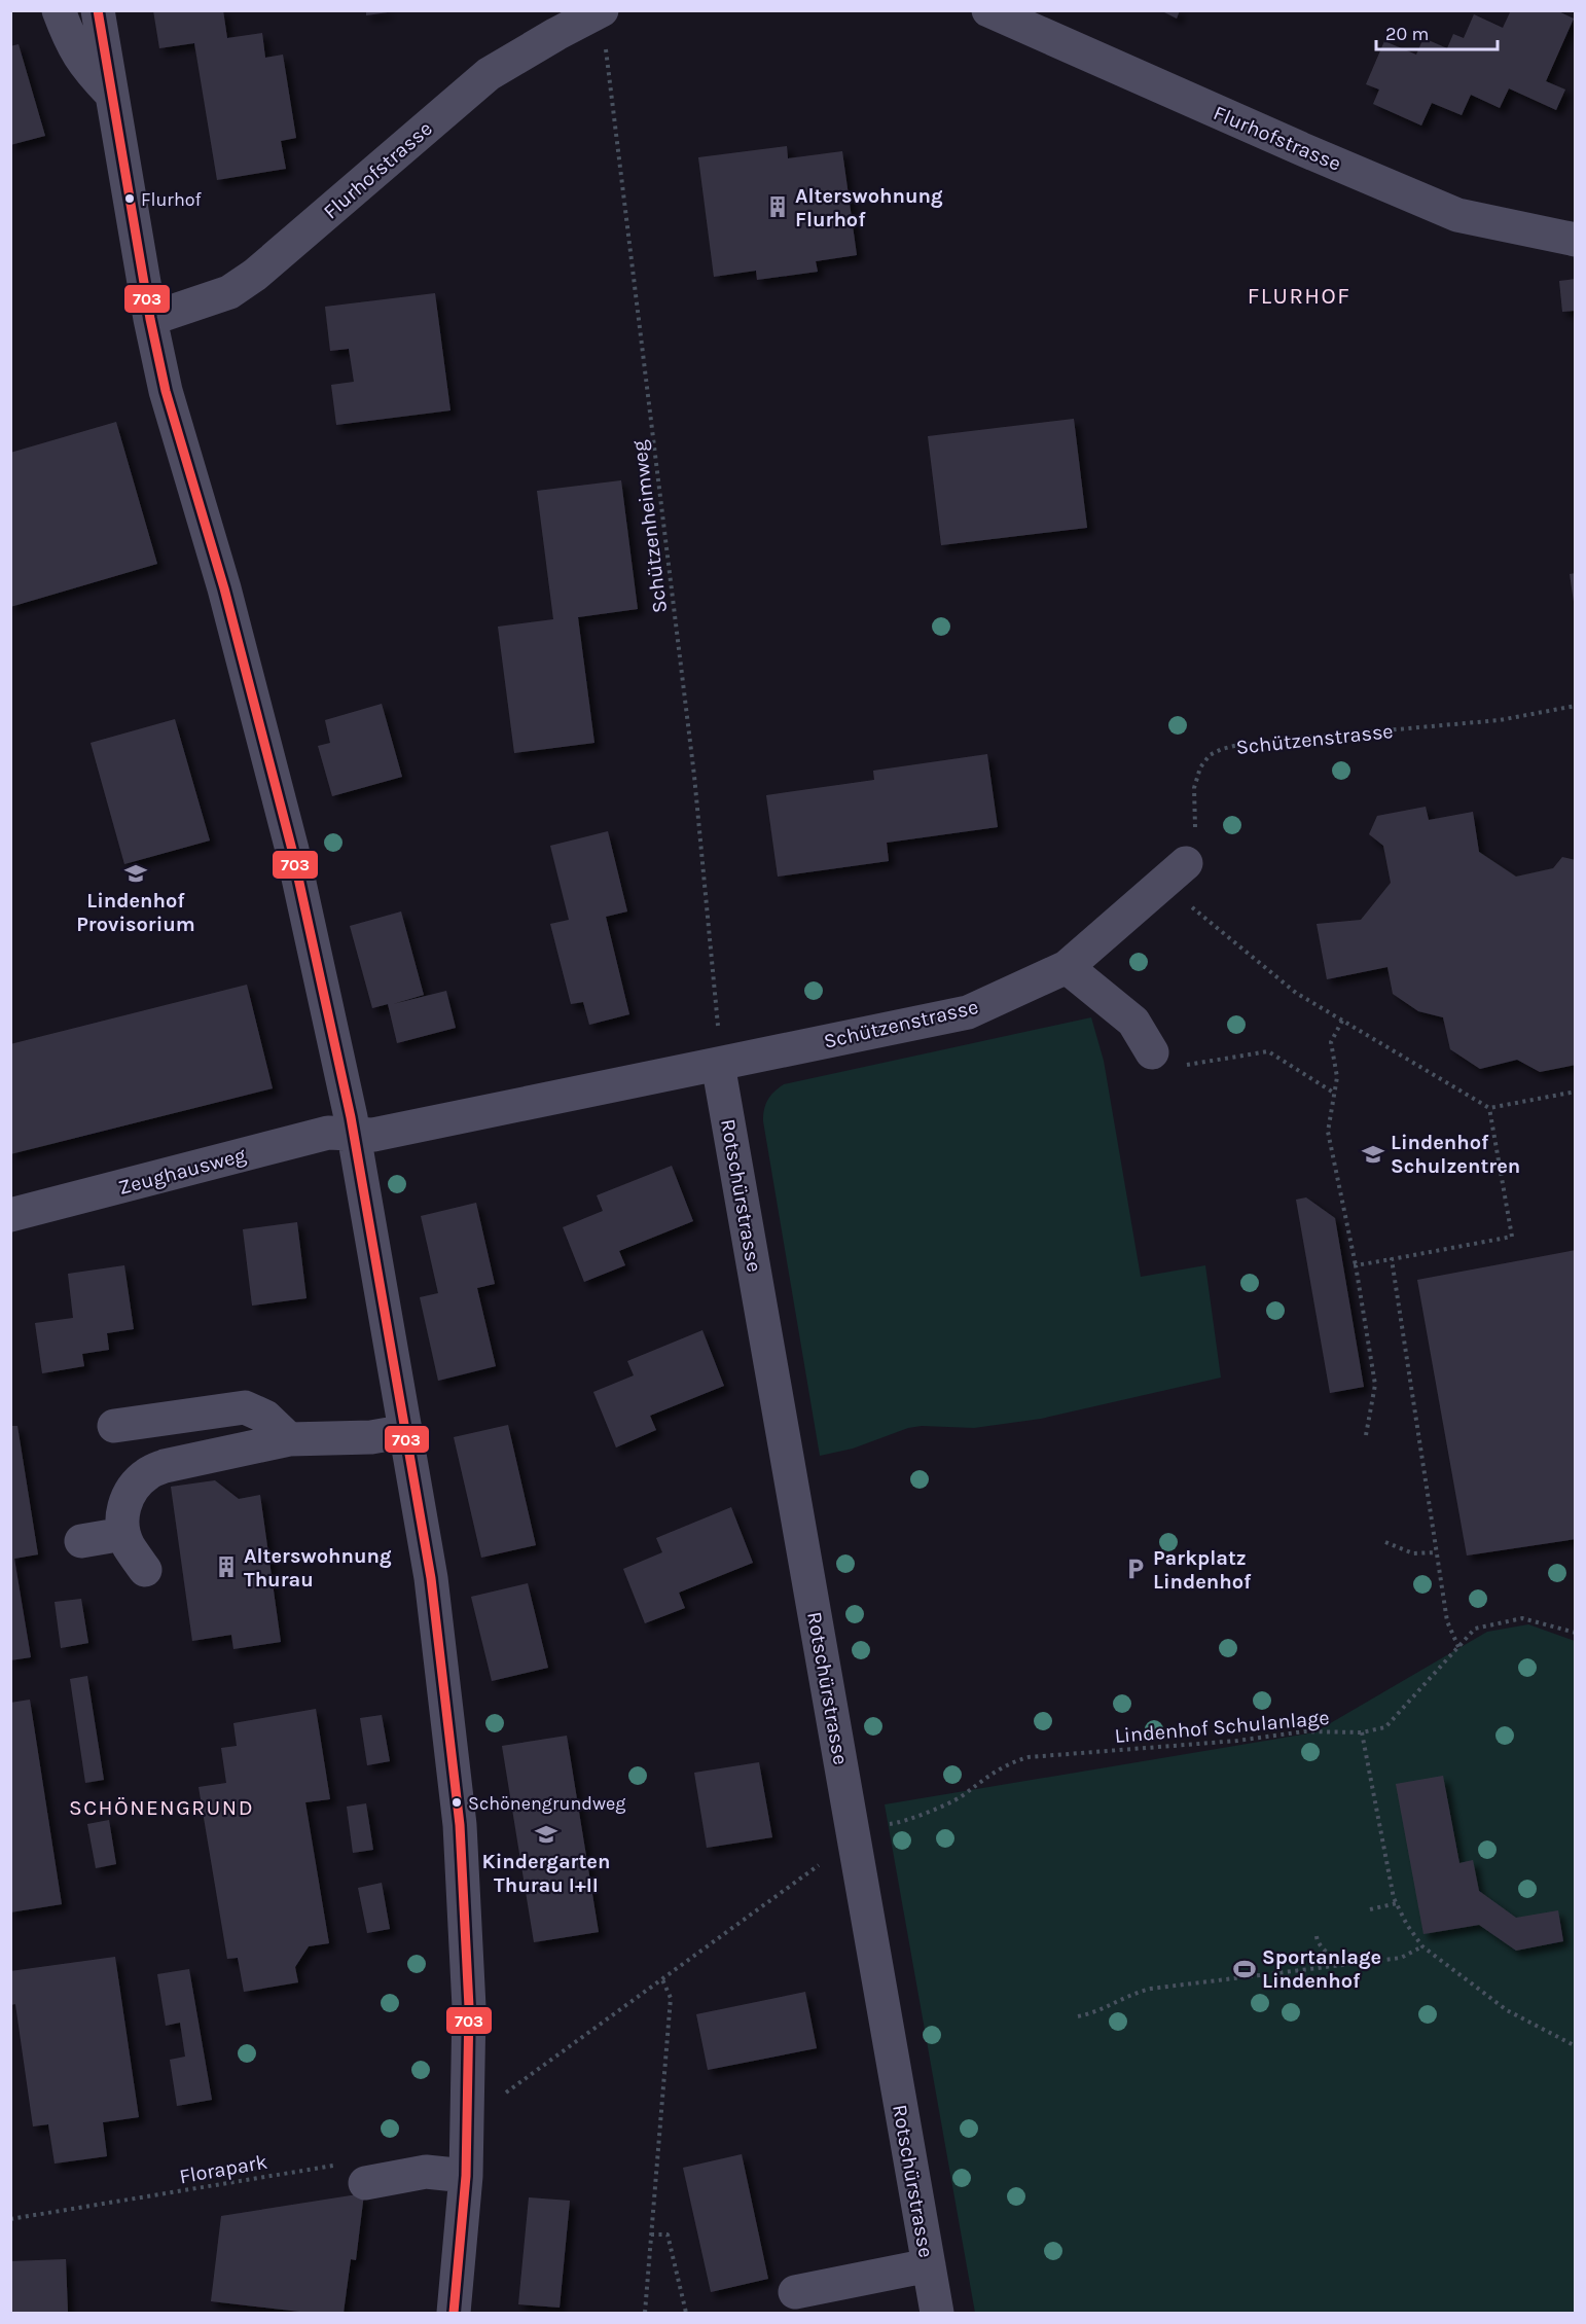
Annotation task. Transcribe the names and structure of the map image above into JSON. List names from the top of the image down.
{
  "streets": {
    "street": [
      "Flurhofstrasse",
      "Schützenstrasse",
      "Zeughausweg",
      "Rotschürstrasse"
    ],
    "path": ["Schützenheimweg", "Lindenhof Schulanlage", "Florapark"]
  },
  "crossings": [
    ["Flurhofstrasse", "Schützenheimweg"],
    ["Schützenheimweg", "Schützenstrasse"],
    ["Schützenheimweg", "Rotschürstrasse"],
    ["Schützenstrasse", "Zeughausweg"],
    ["Schützenstrasse", "Rotschürstrasse"]
  ],
  "districts": ["FLURHOF", "SCHÖNENGRUND"],
  "places": {
    "other": ["Flurhof", "Schönengrundweg"],
    "building": ["Alterswohnung Flurhof", "Alterswohnung Thurau"],
    "school or university": ["Lindenhof Provisorium", "Lindenhof Schulzentren", "Kindergarten Thurau I+II"],
    "parking": ["Parkplatz Lindenhof"],
    "sports": ["Sportanlage Lindenhof"]
  },
  "lines": ["transit line 703"],
  "scale_bar": "20 m"
}
